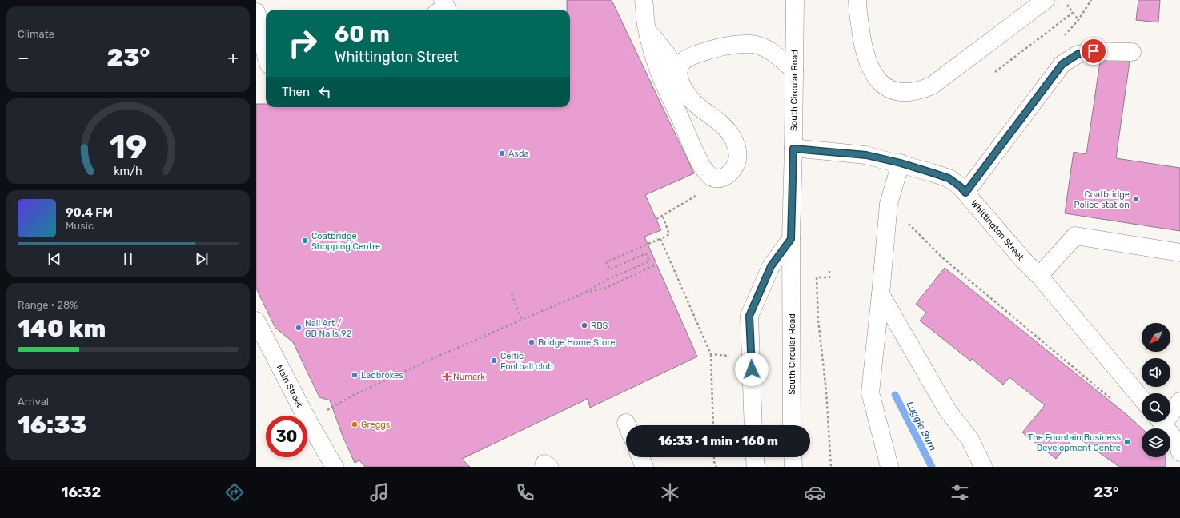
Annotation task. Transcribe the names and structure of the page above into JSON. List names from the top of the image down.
{
  "streets": {
    "street": ["South Circular Road", "Whittington Street", "Main Street"]
  },
  "crossings": [
    ["South Circular Road", "Whittington Street"]
  ],
  "water": ["Luggie Burn"],
  "places": {
    "other": [
      "Asda",
      "Coatbridge Police station",
      "Coatbridge Shopping Centre",
      "RBS",
      "Nail Art / GB Nails 92",
      "Bridge Home Store",
      "Celtic Football club",
      "Ladbrokes",
      "Greggs",
      "The Fountain Business Development Centre"
    ],
    "health": ["Numark"]
  },
  "north": "bottom left",
  "page": {
    "tile": [
      "Climate",
      ["Range · 28%", "140 km"],
      ["Arrival", "16:33"]
    ],
    "turn": ["60 m", "Whittington Street"],
    "heat": ["−", "23°", "+"],
    "then": "Then",
    "song": ["90.4 FM", "Music"],
    "limit": "30",
    "trip": "16:33 · 1 min · 160 m",
    "tabs": ["16:32", "23°"],
    "gauge": ["19", "km/h"]
  }
}
